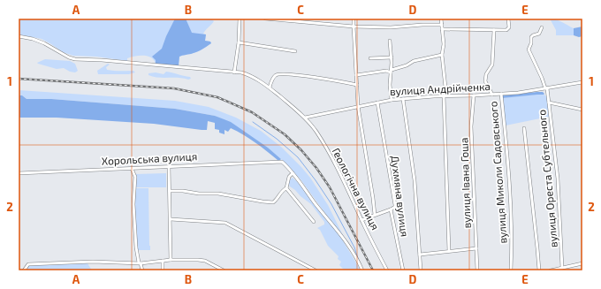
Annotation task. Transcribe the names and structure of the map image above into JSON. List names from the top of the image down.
{
  "streets": {
    "street": [
      "вулиця Андрійченка",
      "Хорольська вулиця",
      "вулиця Миколи Садовського",
      "вулиця Ореста Субтельного",
      "вулиця Івана Гоша",
      "Геологічна вулиця",
      "Духмяна вулиця"
    ]
  },
  "crossings": [
    ["вулиця Андрійченка", "вулиця Миколи Садовського"],
    ["вулиця Андрійченка", "вулиця Ореста Субтельного"],
    ["вулиця Андрійченка", "вулиця Івана Гоша"],
    ["вулиця Андрійченка", "Геологічна вулиця"],
    ["вулиця Андрійченка", "Духмяна вулиця"]
  ],
  "grid": {
    "columns": [
      "A",
      "B",
      "C",
      "D",
      "E"
    ],
    "rows": ["1", "2"]
  }
}
